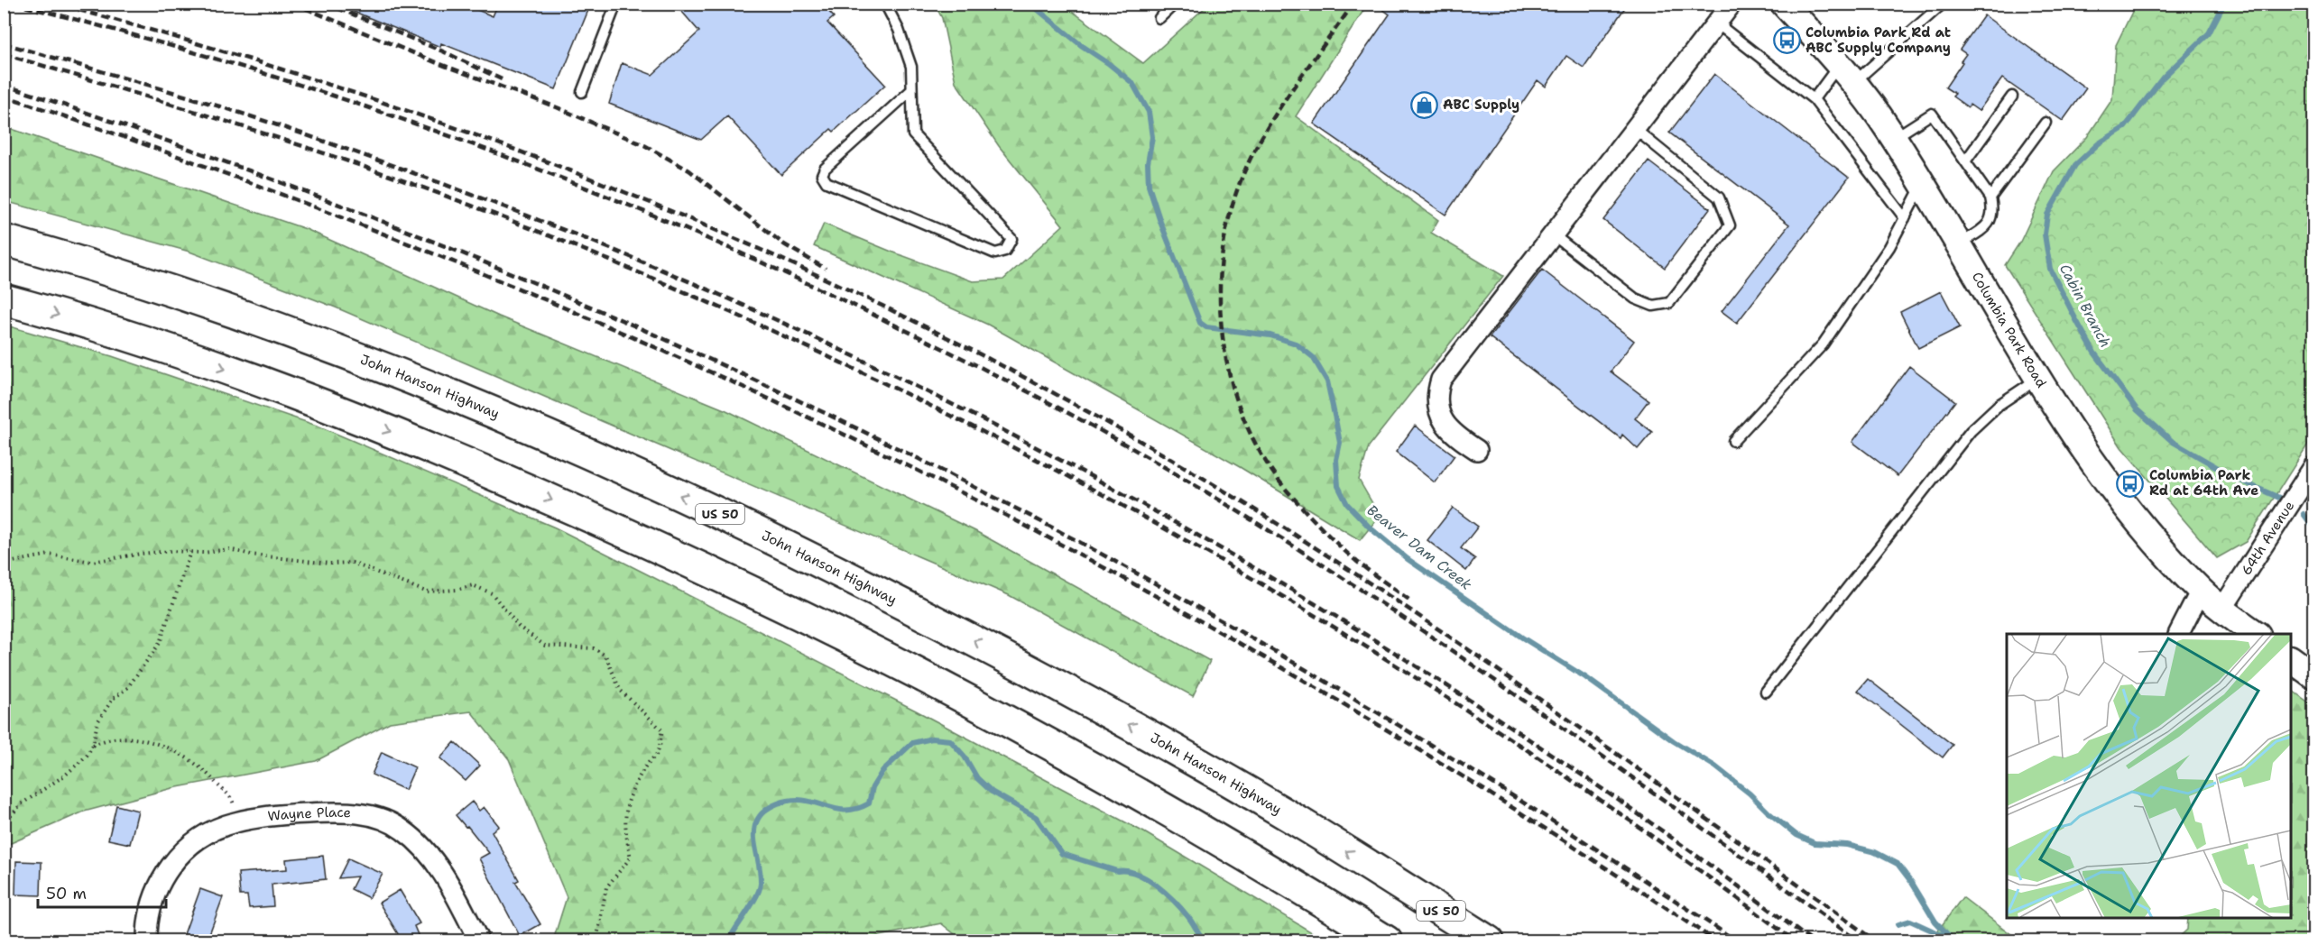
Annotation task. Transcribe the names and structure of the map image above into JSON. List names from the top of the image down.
{
  "streets": {
    "highway": ["John Hanson Highway", "US 50"],
    "street": ["Columbia Park Road", "64th Avenue", "Wayne Place"]
  },
  "crossings": [
    ["Columbia Park Road", "64th Avenue"]
  ],
  "water": ["Cabin Branch", "Beaver Dam Creek"],
  "places": {
    "bus stop": ["Columbia Park Rd at ABC Supply Company", "Columbia Park Rd at 64th Ave"],
    "shop": ["ABC Supply"]
  },
  "scale_bar": "50 m"
}
